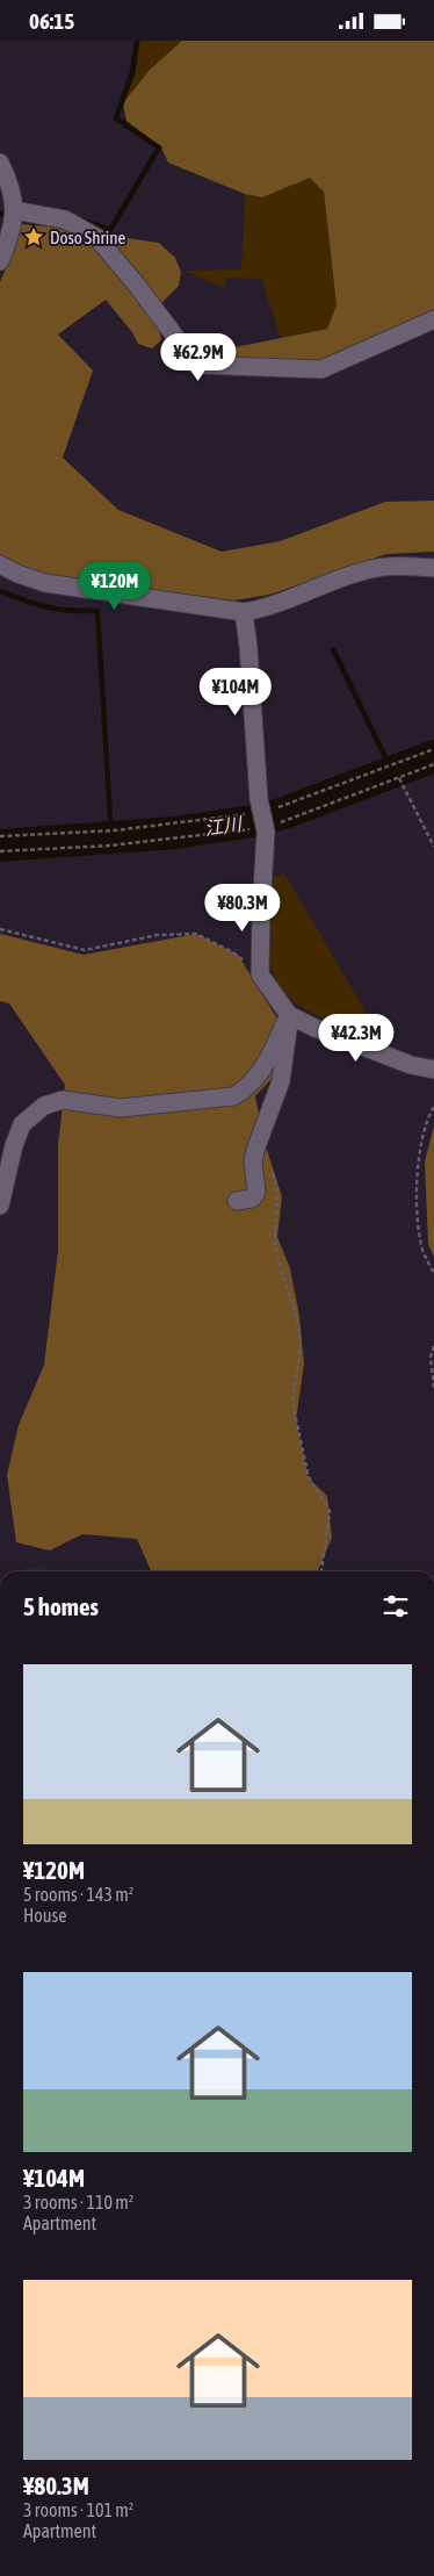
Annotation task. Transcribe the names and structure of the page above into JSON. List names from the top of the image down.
{
  "water": ["江川"],
  "places": {
    "place": ["Doso Shrine"]
  },
  "page": {
    "status": "06:15",
    "price": [
      "¥62.9M",
      "¥120M",
      "¥104M",
      "¥80.3M",
      "¥42.3M"
    ],
    "heading": "5 homes",
    "list": [
      {
        "name": "¥120M",
        "note": "5 rooms · 143 m² · House"
      },
      {
        "name": "¥104M",
        "note": "3 rooms · 110 m² · Apartment"
      },
      {
        "name": "¥80.3M",
        "note": "3 rooms · 101 m² · Apartment"
      }
    ]
  }
}
